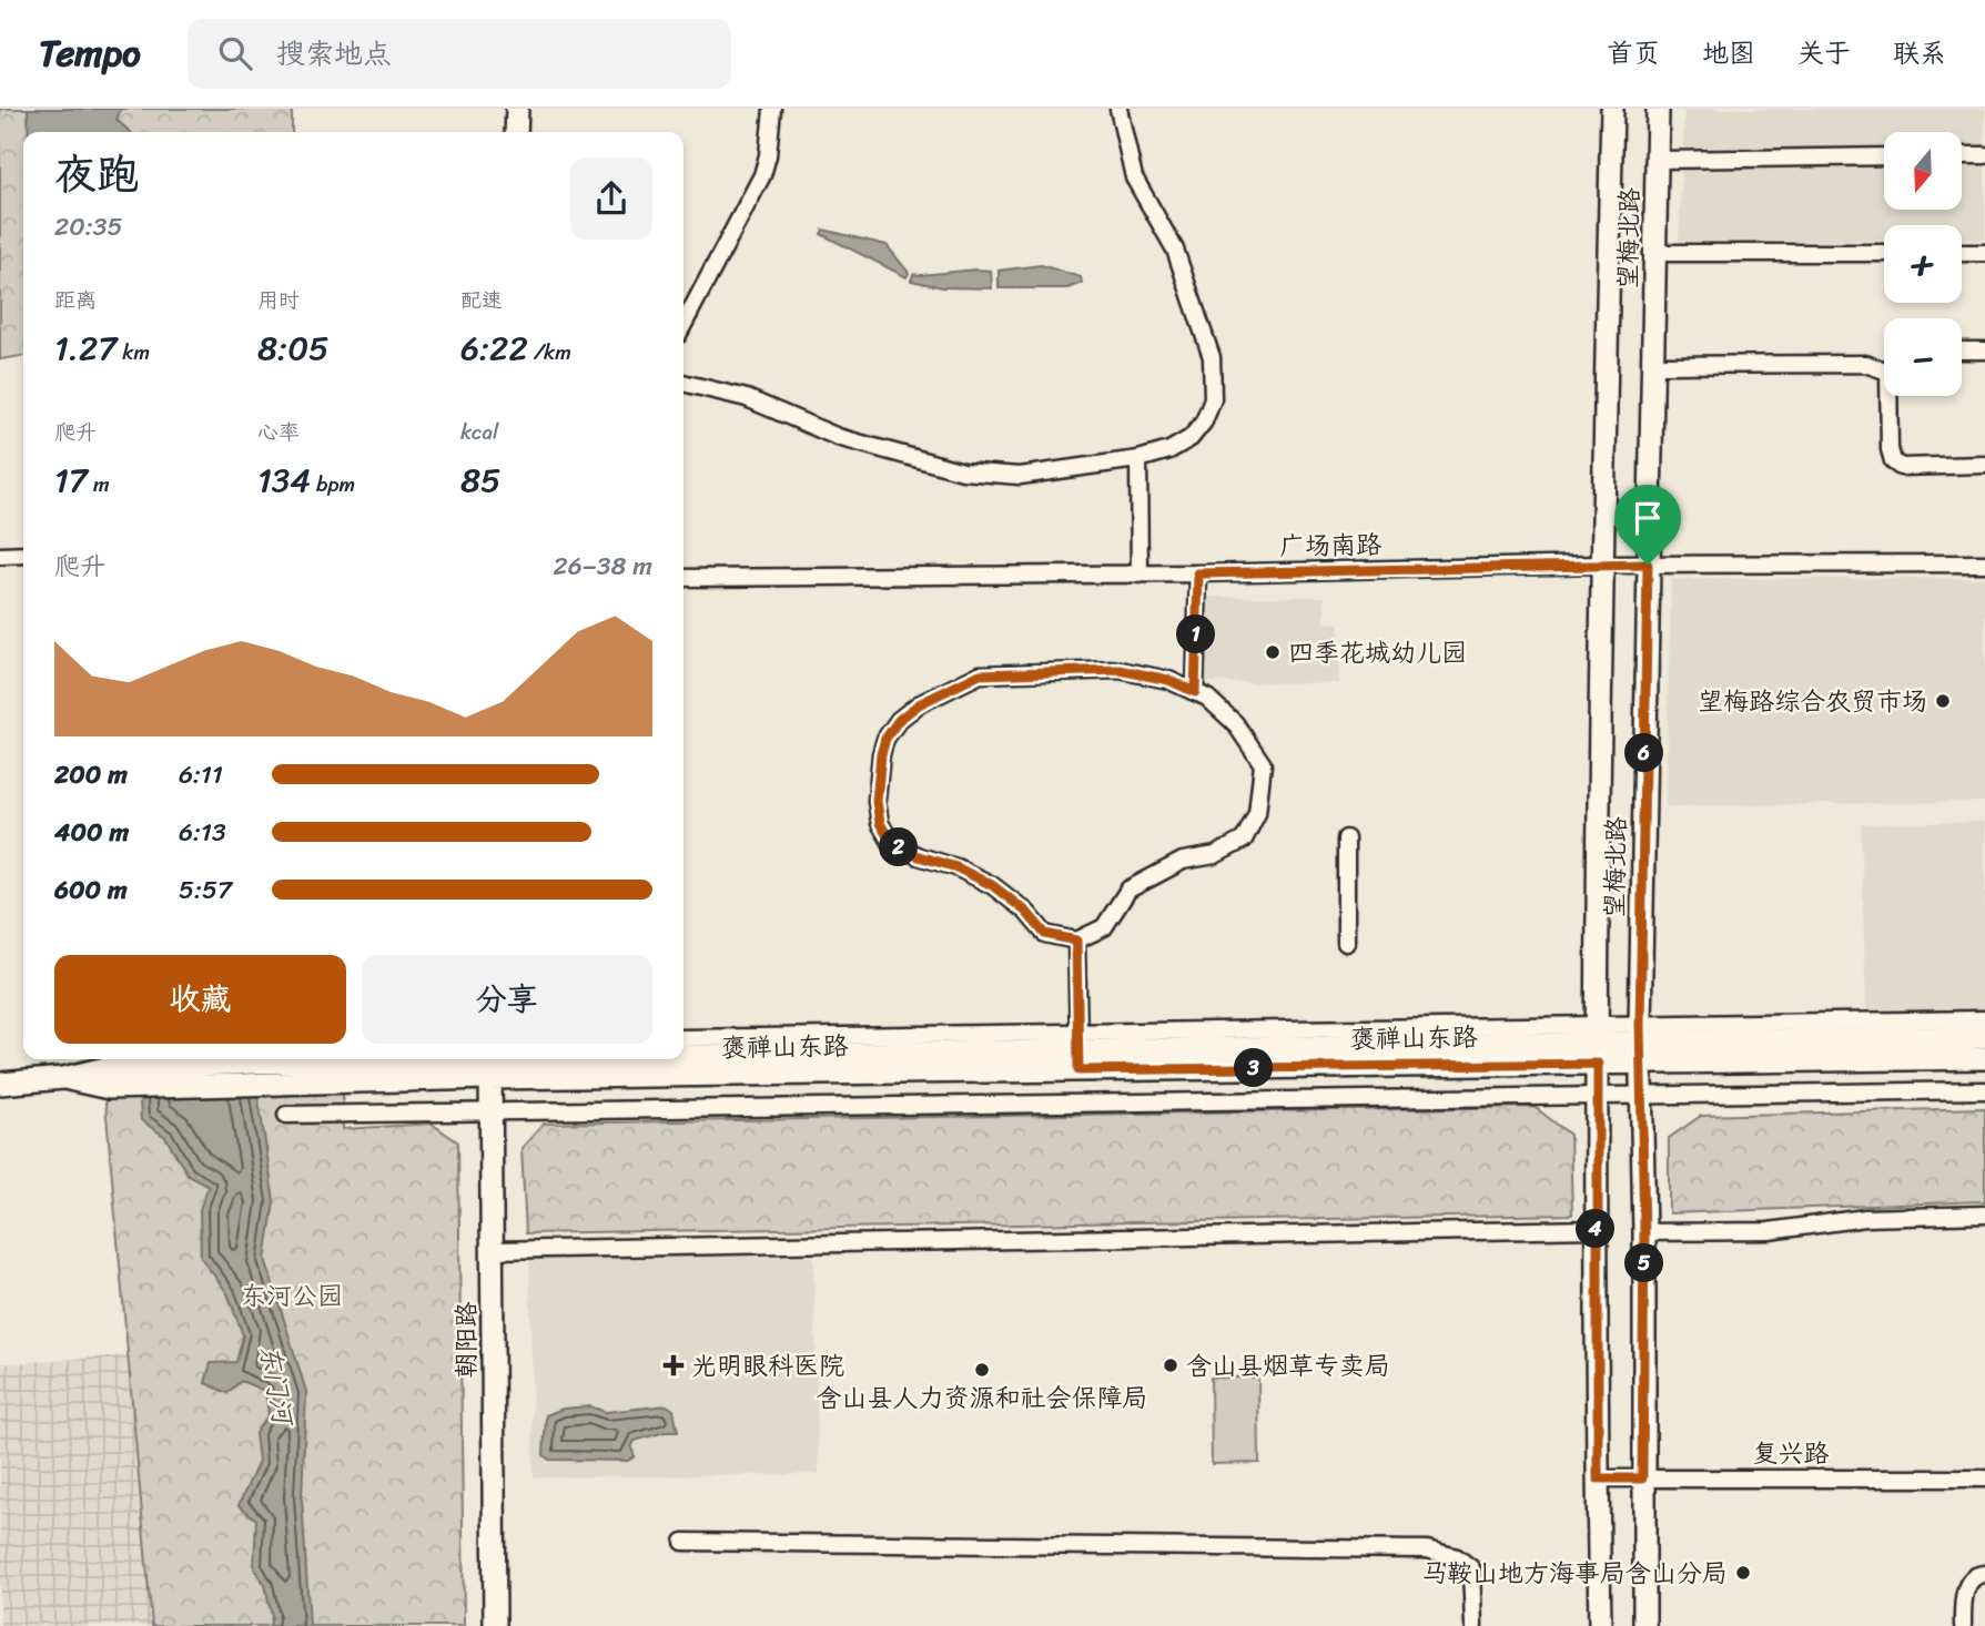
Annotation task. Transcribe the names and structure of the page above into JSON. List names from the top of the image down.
{
  "streets": {
    "main road": ["望梅北路", "褒禅山东路", "朝阳路"],
    "street": ["广场南路", "复兴路"]
  },
  "crossings": [
    ["望梅北路", "广场南路"],
    ["望梅北路", "褒禅山东路"],
    ["望梅北路", "复兴路"],
    ["褒禅山东路", "朝阳路"]
  ],
  "water": ["东门河"],
  "parks": ["东河公园"],
  "places": {
    "other": [
      "四季花城幼儿园",
      "望梅路综合农贸市场",
      "含山县烟草专卖局",
      "含山县人力资源和社会保障局",
      "马鞍山地方海事局含山分局"
    ],
    "health": ["光明眼科医院"]
  },
  "north": "bottom",
  "page": {
    "header": "Tempo",
    "search": "搜索地点",
    "nav": [
      "首页",
      "地图",
      "关于",
      "联系"
    ],
    "map_buttons": ["+", "−"],
    "heading": ["夜跑", "20:35"],
    "stats": [
      ["距离", "1.27 km"],
      ["用时", "8:05"],
      ["配速", "6:22 /km"],
      ["爬升", "17 m"],
      ["心率", "134 bpm"],
      ["kcal", "85"]
    ],
    "chart": ["爬升", "26–38 m"],
    "pins": [
      "1",
      "6",
      "2",
      "3",
      "4",
      "5"
    ],
    "list": [
      {
        "name": "200 m",
        "note": "6:11"
      },
      {
        "name": "400 m",
        "note": "6:13"
      },
      {
        "name": "600 m",
        "note": "5:57"
      }
    ],
    "buttons": ["收藏", "分享"]
  }
}
